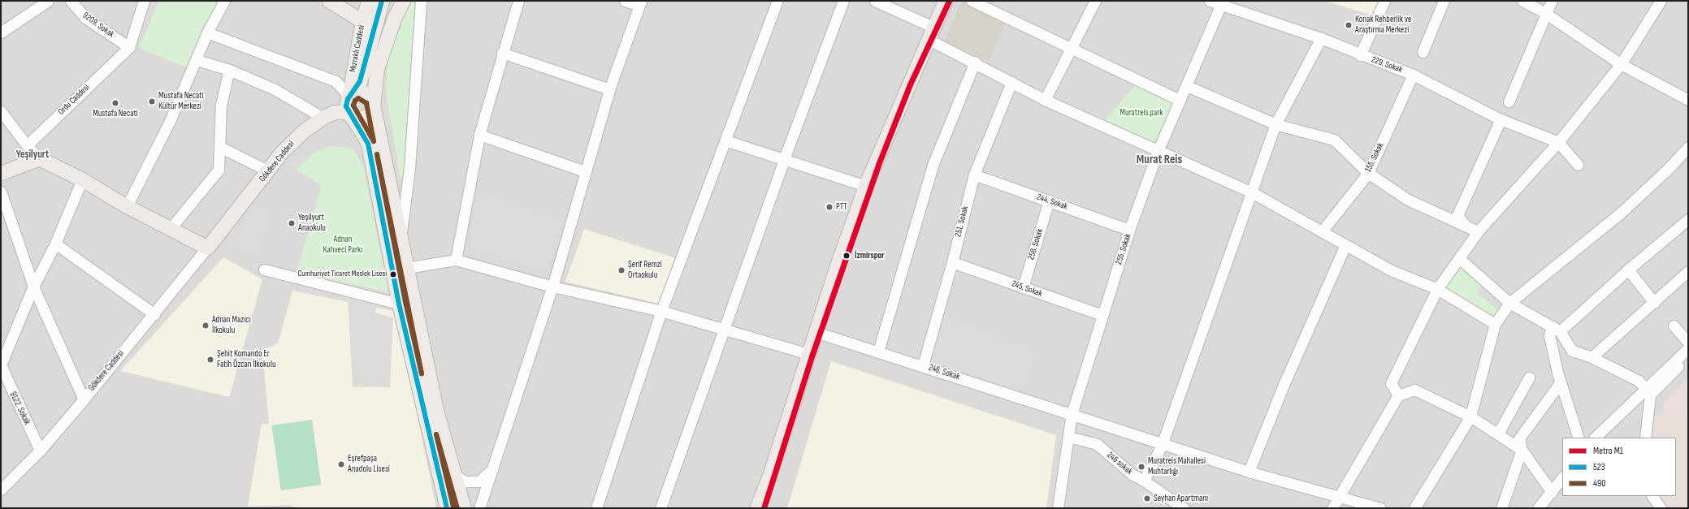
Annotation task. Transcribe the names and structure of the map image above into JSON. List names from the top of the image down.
{
  "streets": {
    "main road": ["Mızraklı Caddesi", "Gökdere Caddesi"],
    "street": [
      "9209. Sokak",
      "229. Sokak",
      "Ordu Caddesi",
      "155. Sokak",
      "244. Sokak",
      "251. Sokak",
      "258. Sokak",
      "255. Sokak",
      "245. Sokak",
      "246. Sokak",
      "9122. Sokak",
      "246 sokak"
    ]
  },
  "crossings": [
    ["9209. Sokak", "Ordu Caddesi"],
    ["Mızraklı Caddesi", "Gökdere Caddesi"],
    ["229. Sokak", "155. Sokak"],
    ["229. Sokak", "255. Sokak"],
    ["Gökdere Caddesi", "9122. Sokak"],
    ["244. Sokak", "251. Sokak"],
    ["244. Sokak", "258. Sokak"],
    ["244. Sokak", "255. Sokak"],
    ["251. Sokak", "245. Sokak"],
    ["251. Sokak", "246. Sokak"],
    ["258. Sokak", "245. Sokak"],
    ["255. Sokak", "245. Sokak"],
    ["255. Sokak", "246. Sokak"],
    ["255. Sokak", "246 sokak"]
  ],
  "districts": ["Yeşilyurt", "Murat Reis"],
  "parks": ["Muratreis park", "Adnan Kahveci Parkı"],
  "places": [
    "Konak Rehberlik ve Araştırma Merkezi",
    "Mustafa Necati Kültür Merkezi",
    "Mustafa Necati",
    "PTT",
    "Yeşilyurt Anaokulu",
    "İzmirspor",
    "Şerif Remzi Ortaokulu",
    "Cumhuriyet Ticaret Meslek Lisesi",
    "Adnan Mazıcı İlkokulu",
    "Şehit Komando Er Fatih Özcan İlkokulu",
    "Eşrefpaşa Anadolu Lisesi",
    "Muratreis Mahallesi Muhtarlığı",
    "Seyhan Apartmanı"
  ],
  "lines": ["metro line M1", "transit line 523", "transit line 490"],
  "legend": ["Metro M1", "523", "490"]
}
